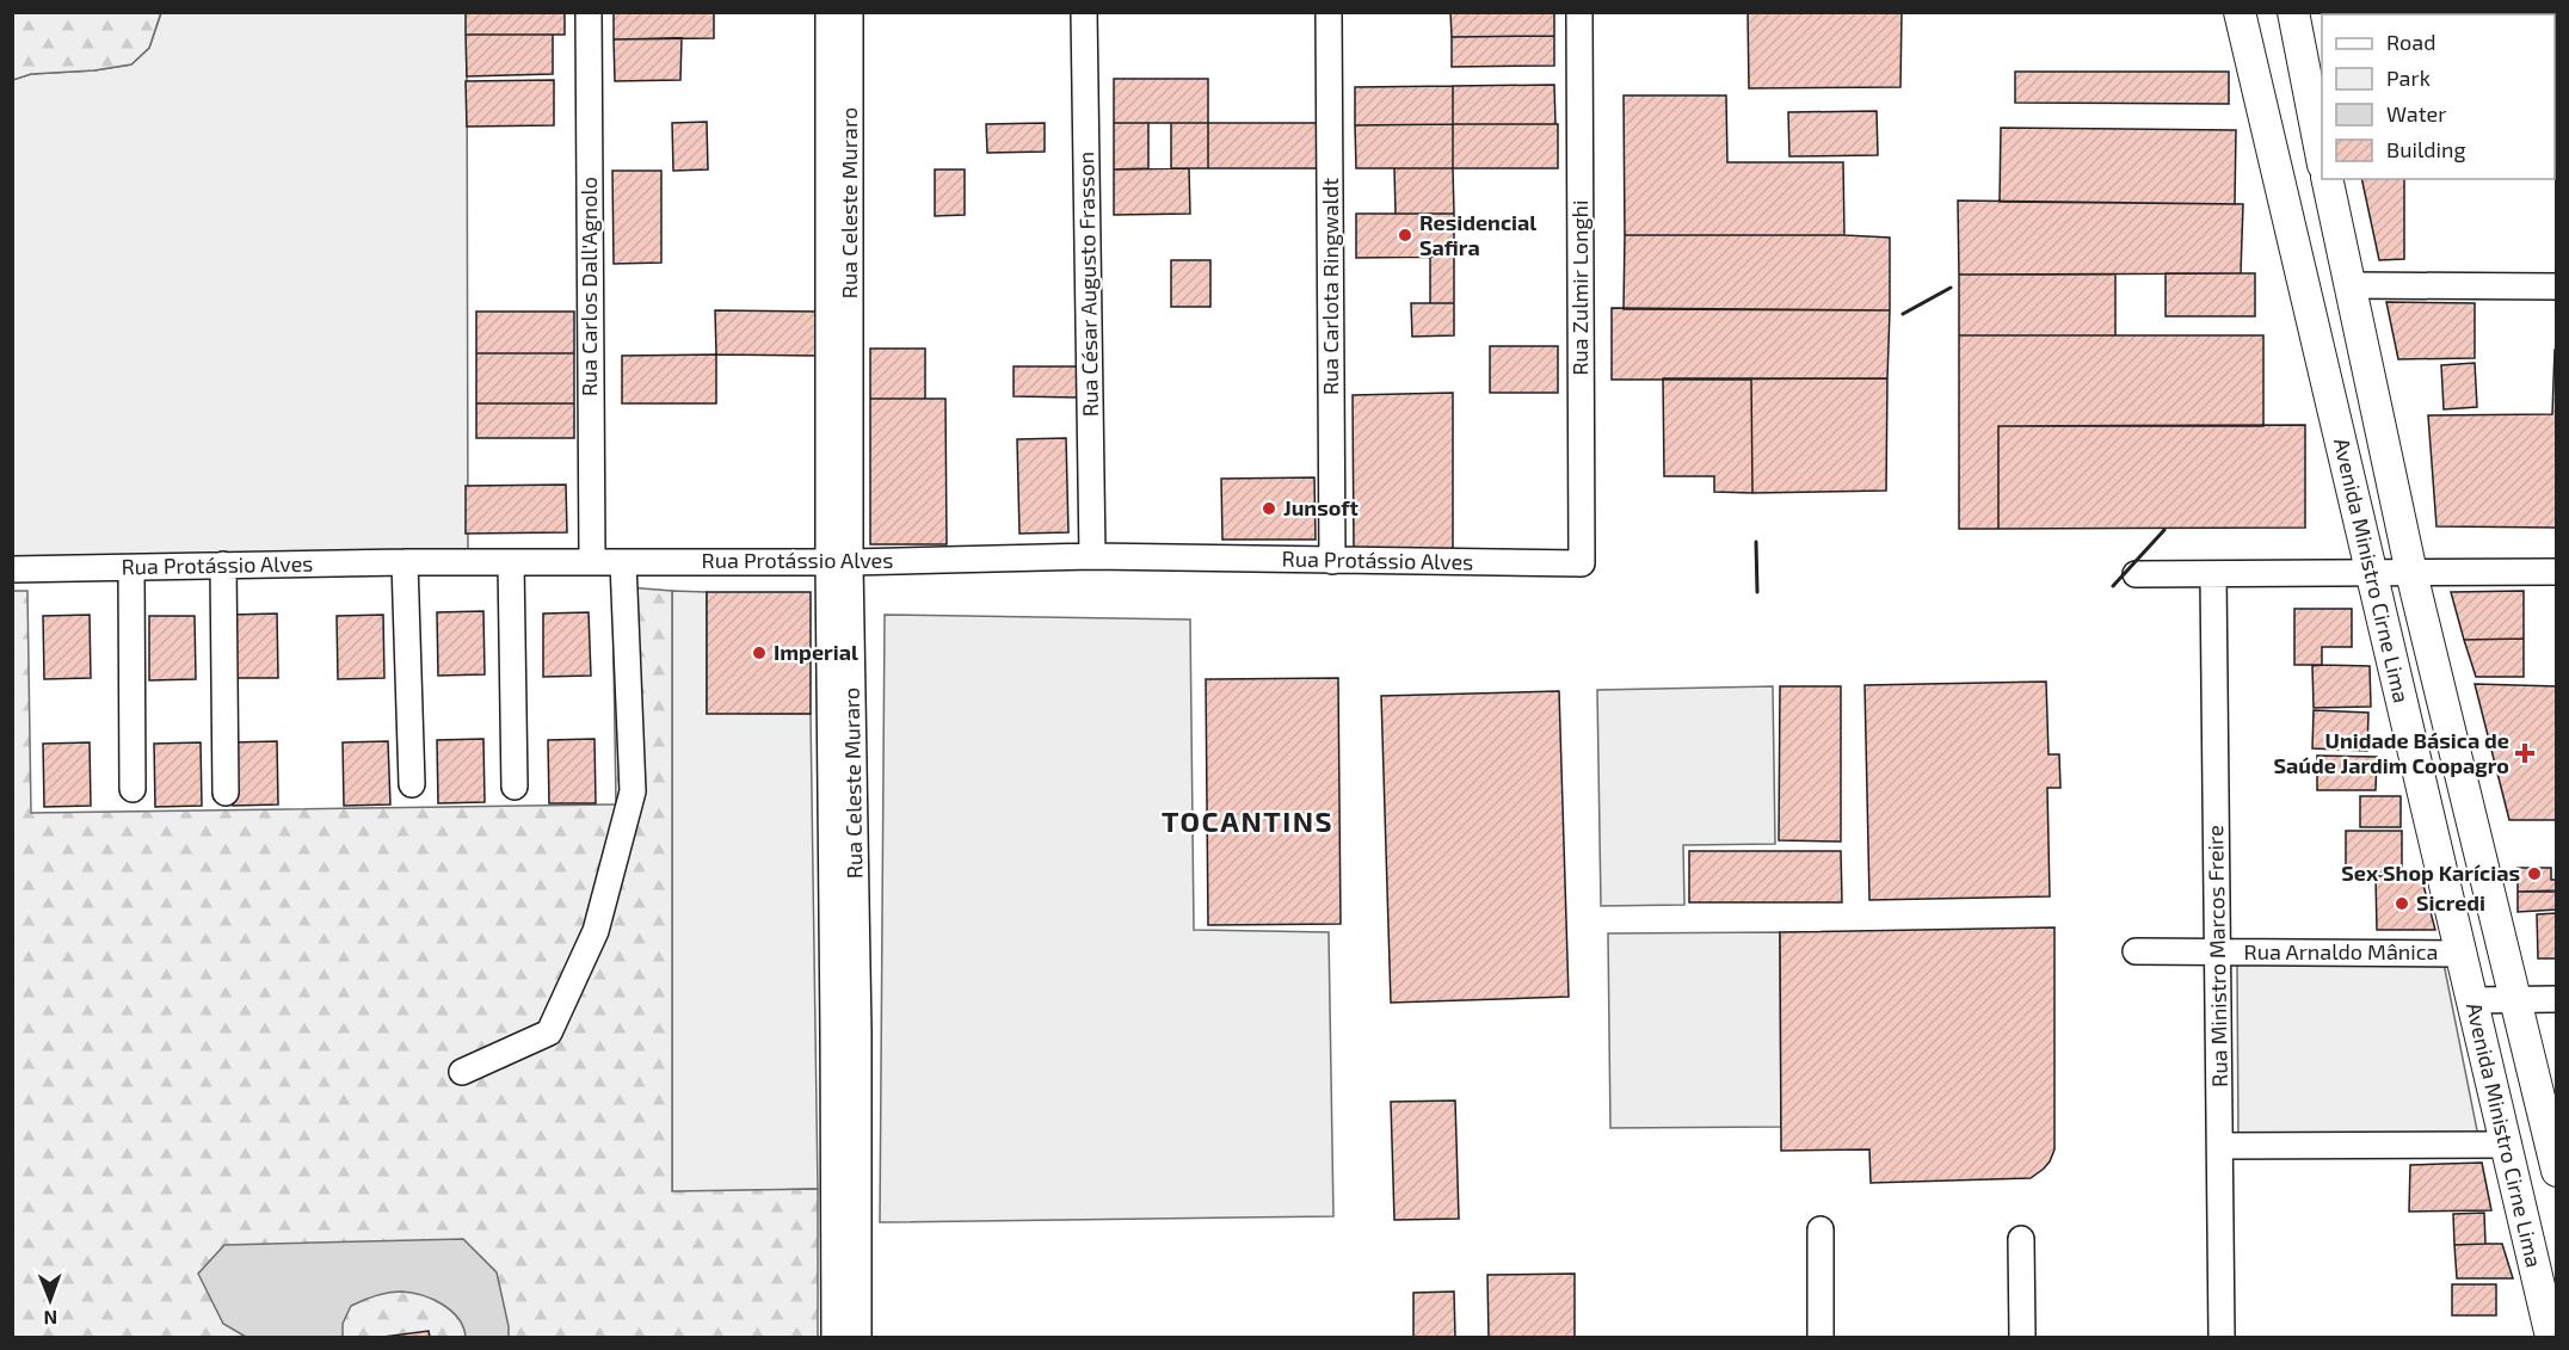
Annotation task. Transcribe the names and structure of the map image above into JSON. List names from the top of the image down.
{
  "streets": {
    "main road": ["Avenida Ministro Cirne Lima"],
    "street": [
      "Rua Celeste Muraro",
      "Rua César Augusto Frasson",
      "Rua Carlos Dall'Agnolo",
      "Rua Carlota Ringwaldt",
      "Rua Zulmir Longhi",
      "Rua Protássio Alves",
      "Rua Arnaldo Mânica",
      "Rua Ministro Marcos Freire"
    ]
  },
  "crossings": [
    ["Rua Celeste Muraro", "Rua Protássio Alves"],
    ["Rua César Augusto Frasson", "Rua Protássio Alves"],
    ["Rua Carlos Dall'Agnolo", "Rua Protássio Alves"],
    ["Rua Carlota Ringwaldt", "Rua Protássio Alves"],
    ["Rua Zulmir Longhi", "Rua Protássio Alves"],
    ["Avenida Ministro Cirne Lima", "Rua Arnaldo Mânica"],
    ["Rua Arnaldo Mânica", "Rua Ministro Marcos Freire"]
  ],
  "districts": ["TOCANTINS"],
  "places": {
    "other": [
      "Residencial Safira",
      "Junsoft",
      "Imperial",
      "Sex Shop Karícias",
      "Sicredi"
    ],
    "health": ["Unidade Básica de Saúde Jardim Coopagro"]
  },
  "legend": [
    "Road",
    "Park",
    "Water",
    "Building"
  ],
  "north": "bottom"
}
